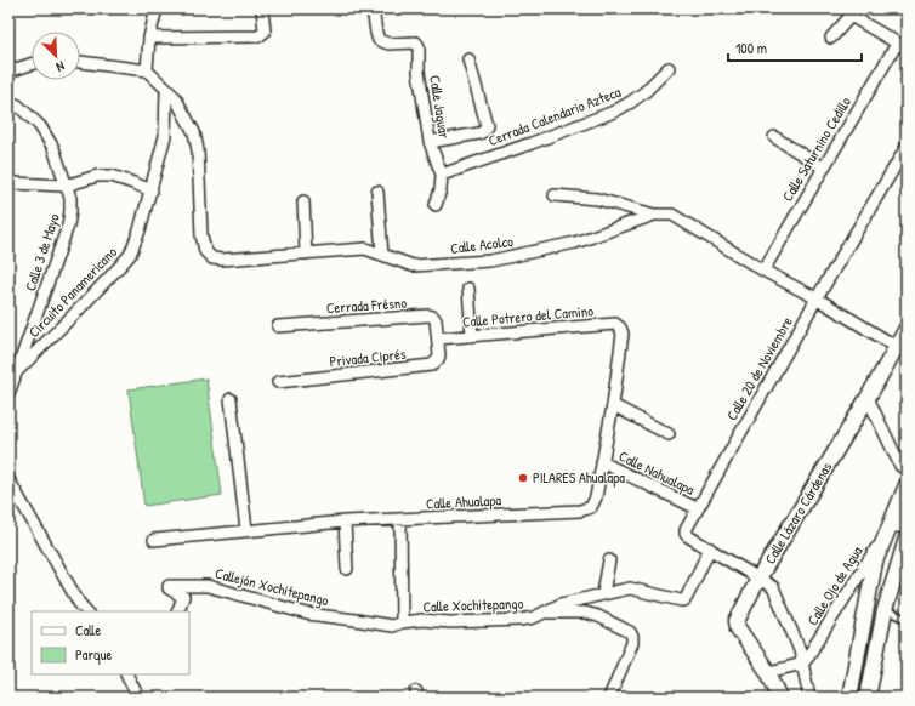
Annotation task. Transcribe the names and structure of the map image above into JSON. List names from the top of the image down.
{
  "streets": {
    "street": [
      "Calle Jaguar",
      "Cerrada Calendario Azteca",
      "Calle Saturnino Cedillo",
      "Calle Acolco",
      "Calle 3 de Mayo",
      "Circuito Panamericano",
      "Cerrada Frésno",
      "Calle Potrero del Camino",
      "Privada Ciprés",
      "Calle 20 de Noviembre",
      "Calle Nahualapa",
      "Calle Ahualapa",
      "Calle Lázaro Cárdenas",
      "Calle Ojo de Agua",
      "Callejón Xochitepango",
      "Calle Xochitepango"
    ]
  },
  "crossings": [
    ["Calle Jaguar", "Cerrada Calendario Azteca"],
    ["Calle Acolco", "Circuito Panamericano"],
    ["Calle 3 de Mayo", "Circuito Panamericano"],
    ["Cerrada Frésno", "Calle Potrero del Camino"],
    ["Cerrada Frésno", "Privada Ciprés"],
    ["Calle Potrero del Camino", "Privada Ciprés"],
    ["Calle Potrero del Camino", "Calle Ahualapa"],
    ["Calle 20 de Noviembre", "Calle Nahualapa"],
    ["Calle 20 de Noviembre", "Calle Lázaro Cárdenas"],
    ["Calle 20 de Noviembre", "Calle Ojo de Agua"],
    ["Calle 20 de Noviembre", "Calle Xochitepango"],
    ["Calle Nahualapa", "Calle Ahualapa"],
    ["Callejón Xochitepango", "Calle Xochitepango"]
  ],
  "places": ["PILARES Ahualapa"],
  "legend": ["Calle", "Parque"],
  "scale_bar": "100 m",
  "north": "bottom right"
}
